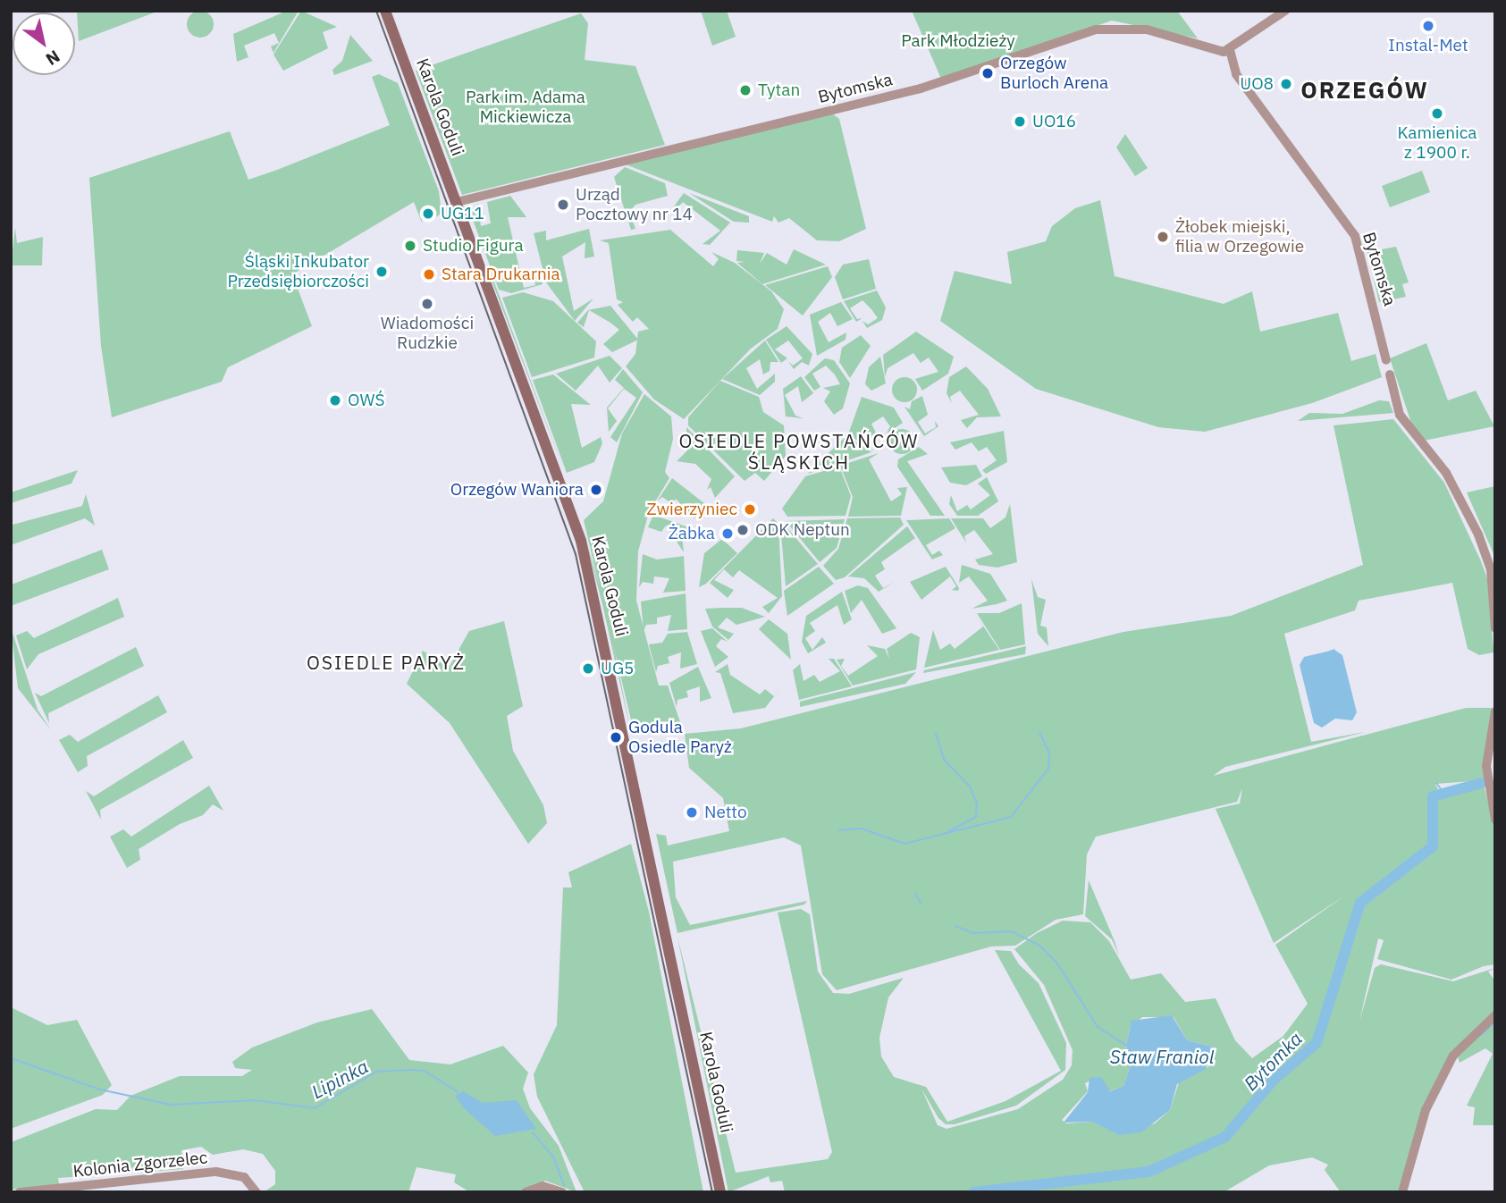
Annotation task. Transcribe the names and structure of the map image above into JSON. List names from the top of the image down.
{
  "streets": {
    "main road": ["Karola Goduli"],
    "street": ["Bytomska", "Kolonia Zgorzelec"]
  },
  "crossings": [
    ["Bytomska", "Karola Goduli"]
  ],
  "districts": ["ORZEGÓW", "OSIEDLE POWSTAŃCÓW ŚLĄSKICH", "OSIEDLE PARYŻ"],
  "water": ["Staw Franiol", "Bytomka", "Lipinka"],
  "parks": ["Park Młodzieży", "Park im. Adama Mickiewicza"],
  "places": [
    "Instal-Met",
    "Orzegów Burloch Arena",
    "UO8",
    "Tytan",
    "Kamienica z 1900 r.",
    "UO16",
    "Urząd Pocztowy nr 14",
    "UG11",
    "Żłobek miejski, filia w Orzegowie",
    "Studio Figura",
    "Śląski Inkubator Przedsiębiorczości",
    "Stara Drukarnia",
    "Wiadomości Rudzkie",
    "OWŚ",
    "Orzegów Waniora",
    "Zwierzyniec",
    "ODK Neptun",
    "Żabka",
    "UG5",
    "Godula Osiedle Paryż",
    "Netto"
  ],
  "north": "bottom right"
}
